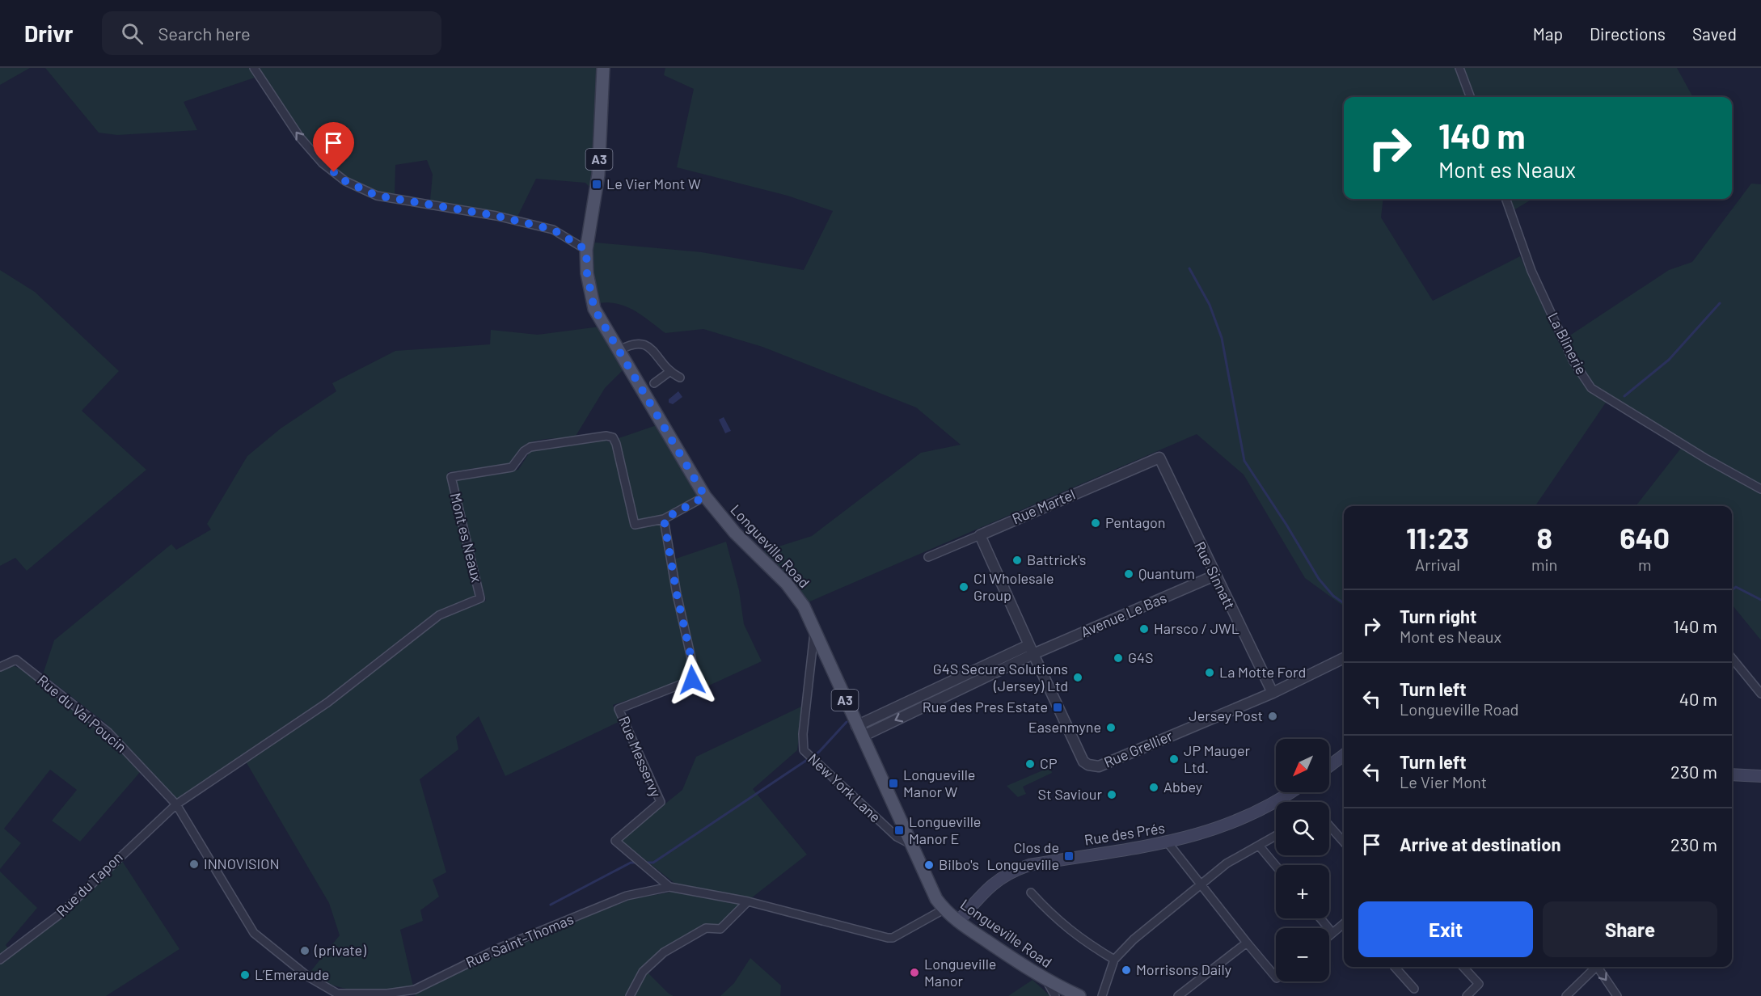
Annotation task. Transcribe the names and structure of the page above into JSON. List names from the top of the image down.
{
  "streets": {
    "main road": ["A3", "Longueville Road", "Rue des Prés"],
    "street": [
      "La Blinerie",
      "Rue Martel",
      "Mont es Neaux",
      "Rue Sinnatt",
      "Avenue Le Bas",
      "Rue du Val Poucin",
      "Rue Grellier",
      "Rue Messervy",
      "New York Lane",
      "Rue du Tapon",
      "Rue Saint-Thomas"
    ]
  },
  "crossings": [
    ["A3", "Longueville Road"],
    ["Rue Martel", "Rue Sinnatt"],
    ["Mont es Neaux", "Longueville Road"],
    ["Mont es Neaux", "Rue du Val Poucin"],
    ["Mont es Neaux", "Rue Messervy"],
    ["Mont es Neaux", "Rue du Tapon"],
    ["Mont es Neaux", "Rue Saint-Thomas"],
    ["Longueville Road", "Avenue Le Bas"],
    ["Longueville Road", "New York Lane"],
    ["Longueville Road", "Rue des Prés"],
    ["Longueville Road", "Rue Saint-Thomas"],
    ["Rue Sinnatt", "Avenue Le Bas"],
    ["Rue Sinnatt", "Rue Grellier"],
    ["Avenue Le Bas", "Rue Grellier"],
    ["Rue du Val Poucin", "Rue du Tapon"],
    ["Rue du Val Poucin", "Rue Saint-Thomas"],
    ["Rue Messervy", "Rue Saint-Thomas"],
    ["Rue du Tapon", "Rue Saint-Thomas"]
  ],
  "places": {
    "transit": [
      "Le Vier Mont W",
      "Rue des Pres Estate",
      "Longueville Manor W",
      "Longueville Manor E",
      "Clos de Longueville"
    ],
    "other": [
      "Pentagon",
      "Battrick's",
      "Quantum",
      "CI Wholesale Group",
      "Harsco / JWL",
      "G4S",
      "La Motte Ford",
      "G4S Secure Solutions (Jersey) Ltd",
      "Jersey Post",
      "Easenmyne",
      "JP Mauger Ltd.",
      "CP",
      "Abbey",
      "St Saviour",
      "INNOVISION",
      "Bilbo's",
      "(private)",
      "Morrisons Daily",
      "Longueville Manor",
      "L’Emeraude"
    ]
  },
  "north": "bottom left",
  "page": {
    "header": "Drivr",
    "search": "Search here",
    "nav": ["Map", "Directions", "Saved"],
    "turn": ["140 m", "Mont es Neaux"],
    "eta": [
      "11:23",
      "Arrival",
      "8",
      "min",
      "640",
      "m"
    ],
    "list": [
      {
        "name": "Turn right",
        "note": "Mont es Neaux",
        "value": "140 m"
      },
      {
        "name": "Turn left",
        "note": "Longueville Road",
        "value": "40 m"
      },
      {
        "name": "Turn left",
        "note": "Le Vier Mont",
        "value": "230 m"
      },
      {
        "name": "Arrive at destination",
        "value": "230 m"
      }
    ],
    "map_buttons": ["+", "−"],
    "buttons": ["Exit", "Share"]
  }
}
